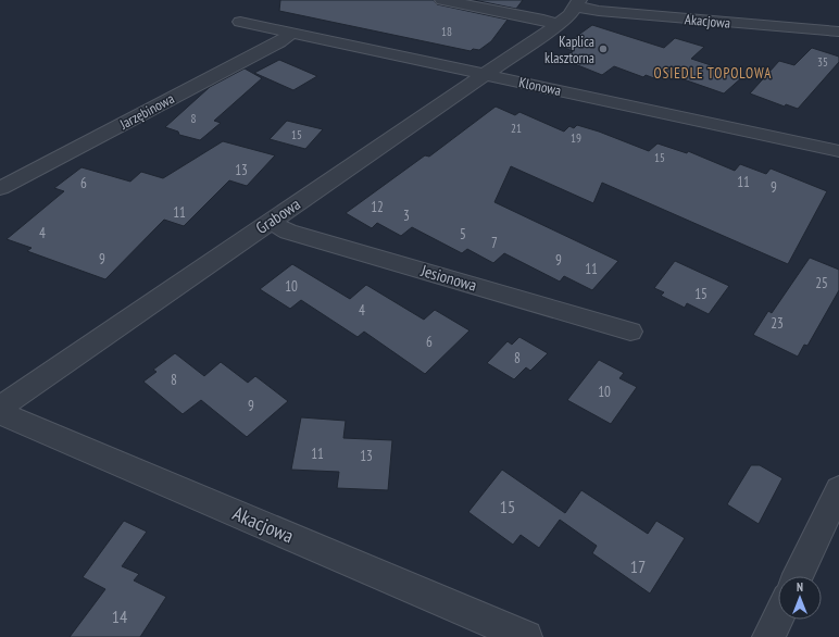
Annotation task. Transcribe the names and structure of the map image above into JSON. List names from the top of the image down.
{
  "streets": {
    "street": [
      "Akacjowa",
      "Klonowa",
      "Jarzębinowa",
      "Grabowa",
      "Jesionowa"
    ]
  },
  "crossings": [
    ["Akacjowa", "Grabowa"],
    ["Klonowa", "Jarzębinowa"],
    ["Klonowa", "Grabowa"],
    ["Grabowa", "Jesionowa"]
  ],
  "districts": ["OSIEDLE TOPOLOWA"],
  "places": ["Kaplica klasztorna"],
  "house_numbers": [
    "18",
    "35",
    "8",
    "21",
    "15",
    "19",
    "15",
    "13",
    "11",
    "6",
    "9",
    "12",
    "11",
    "3",
    "4",
    "5",
    "7",
    "9",
    "9",
    "11",
    "25",
    "10",
    "15",
    "4",
    "23",
    "6",
    "8",
    "8",
    "10",
    "9",
    "11",
    "13",
    "15",
    "17",
    "14"
  ],
  "north": "top"
}
